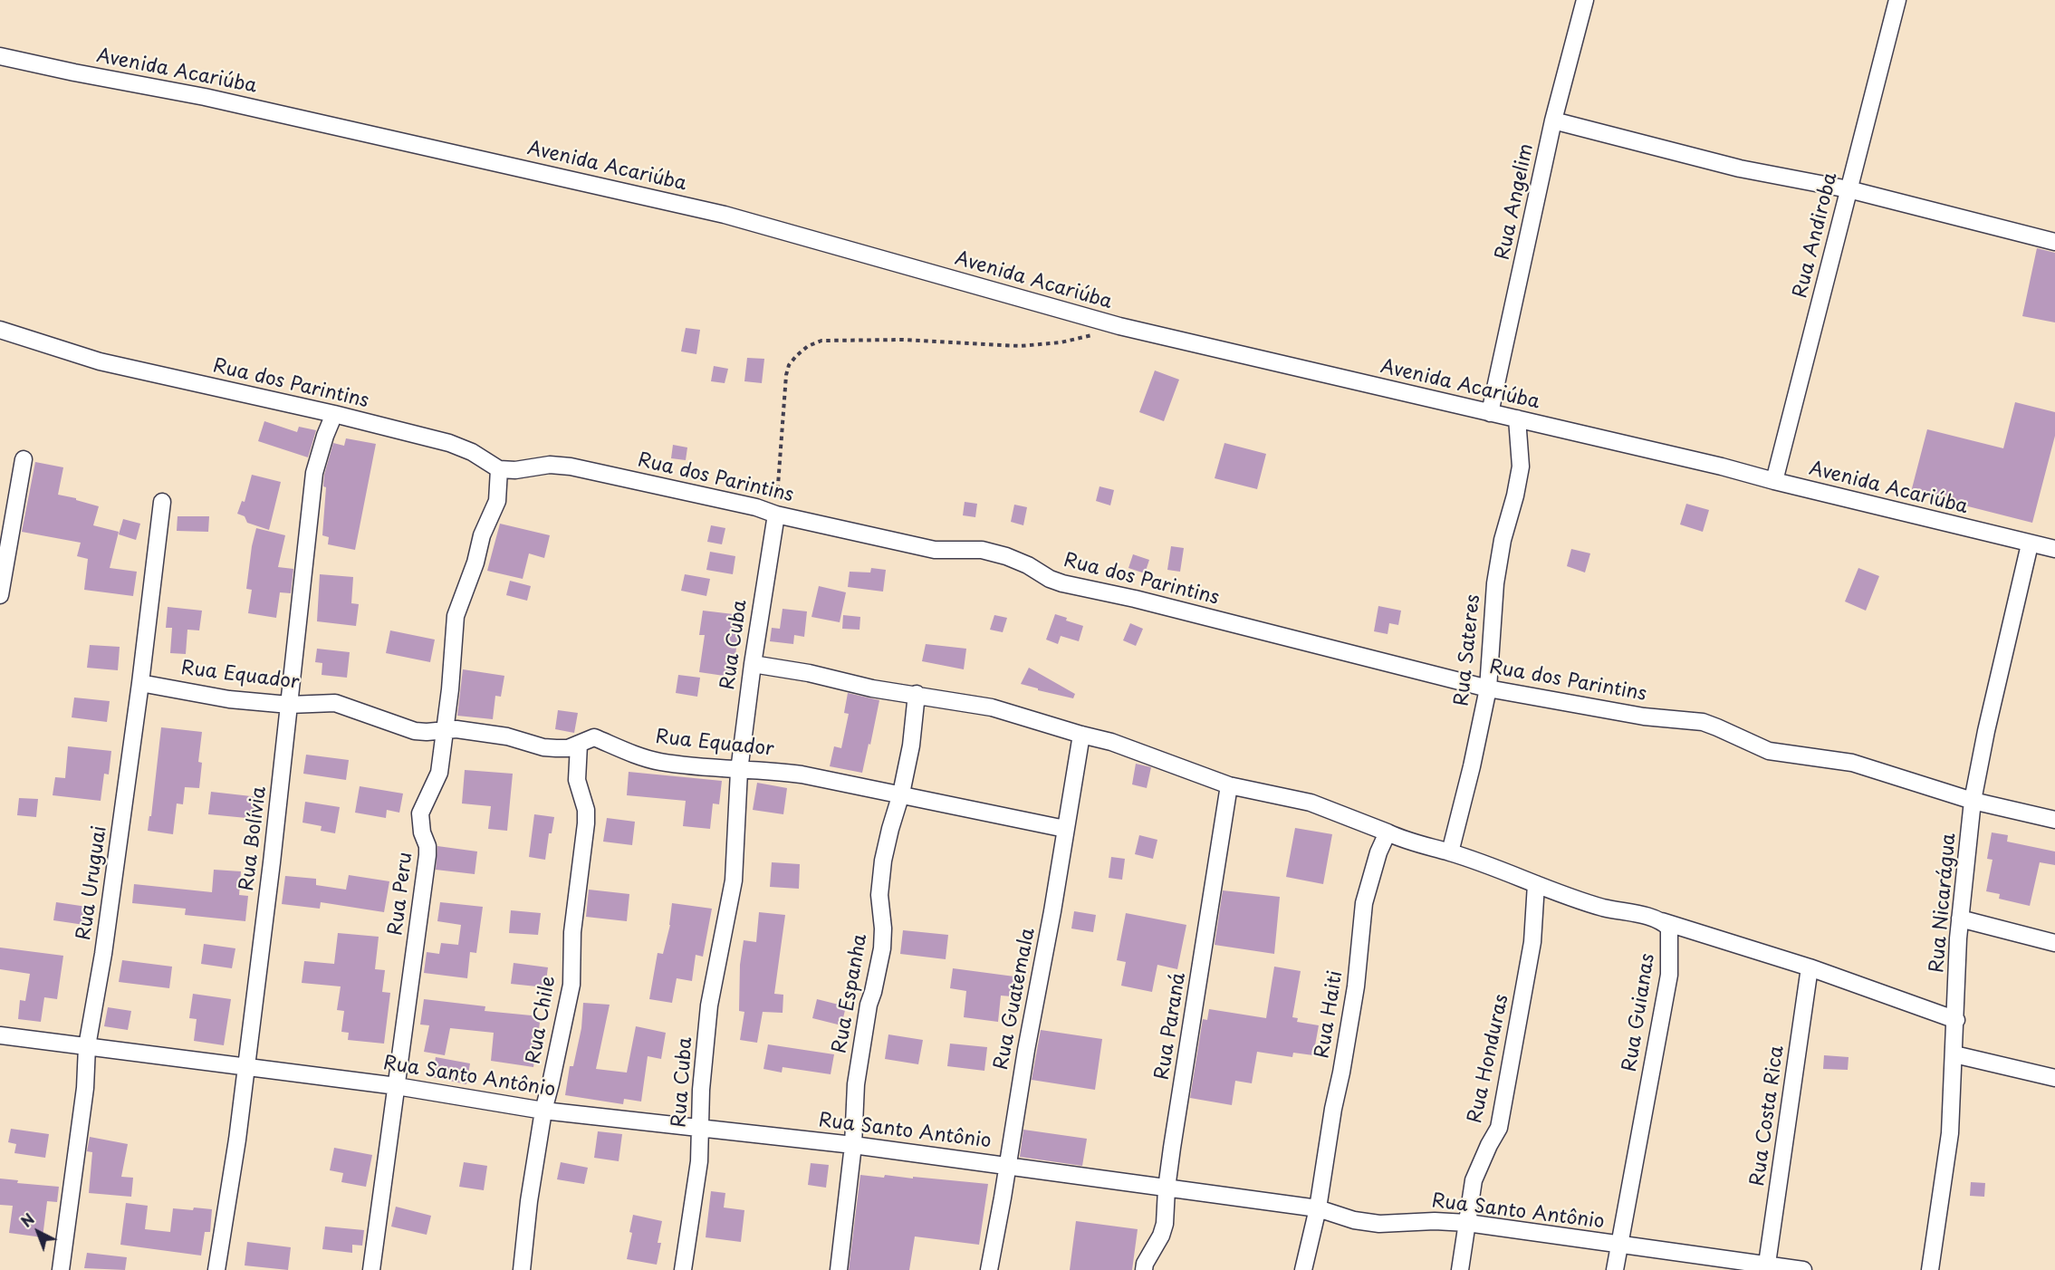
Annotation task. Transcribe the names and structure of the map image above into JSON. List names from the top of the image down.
{
  "streets": {
    "street": [
      "Avenida Acariúba",
      "Rua Angelim",
      "Rua Andiroba",
      "Rua dos Parintins",
      "Rua Cuba",
      "Rua Sateres",
      "Rua Equador",
      "Rua Bolívia",
      "Rua Uruguai",
      "Rua Peru",
      "Rua Nicarágua",
      "Rua Espanha",
      "Rua Guatemala",
      "Rua Guianas",
      "Rua Haiti",
      "Rua Chile",
      "Rua Paraná",
      "Rua Honduras",
      "Rua Santo Antônio",
      "Rua Costa Rica"
    ]
  },
  "crossings": [
    ["Avenida Acariúba", "Rua Angelim"],
    ["Avenida Acariúba", "Rua Andiroba"],
    ["Avenida Acariúba", "Rua Sateres"],
    ["Avenida Acariúba", "Rua Nicarágua"],
    ["Rua dos Parintins", "Rua Cuba"],
    ["Rua dos Parintins", "Rua Sateres"],
    ["Rua dos Parintins", "Rua Bolívia"],
    ["Rua dos Parintins", "Rua Peru"],
    ["Rua dos Parintins", "Rua Nicarágua"],
    ["Rua Cuba", "Rua Equador"],
    ["Rua Cuba", "Rua Santo Antônio"],
    ["Rua Equador", "Rua Bolívia"],
    ["Rua Equador", "Rua Uruguai"],
    ["Rua Equador", "Rua Peru"],
    ["Rua Equador", "Rua Espanha"],
    ["Rua Equador", "Rua Guatemala"],
    ["Rua Equador", "Rua Chile"],
    ["Rua Bolívia", "Rua Santo Antônio"],
    ["Rua Uruguai", "Rua Santo Antônio"],
    ["Rua Peru", "Rua Santo Antônio"],
    ["Rua Espanha", "Rua Santo Antônio"],
    ["Rua Guatemala", "Rua Santo Antônio"],
    ["Rua Guianas", "Rua Santo Antônio"],
    ["Rua Haiti", "Rua Santo Antônio"],
    ["Rua Chile", "Rua Santo Antônio"],
    ["Rua Paraná", "Rua Santo Antônio"],
    ["Rua Honduras", "Rua Santo Antônio"],
    ["Rua Santo Antônio", "Rua Costa Rica"]
  ],
  "north": "top left"
}
